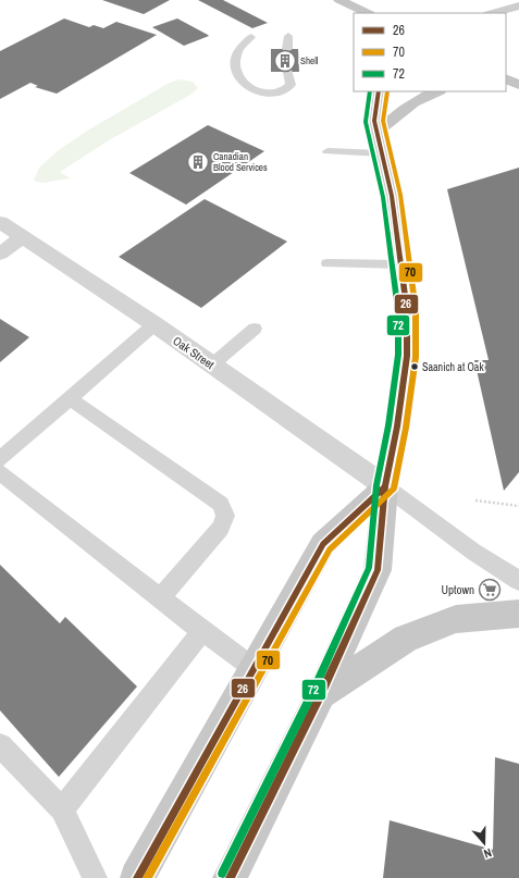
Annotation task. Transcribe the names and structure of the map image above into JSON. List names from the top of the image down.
{
  "streets": {
    "street": ["Oak Street"]
  },
  "places": {
    "building": ["Shell", "Canadian Blood Services"],
    "other": ["Saanich at Oak"],
    "supermarket": ["Uptown"]
  },
  "lines": ["transit line 26", "transit line 70", "transit line 72"],
  "legend": ["26", "70", "72"],
  "north": "bottom"
}
